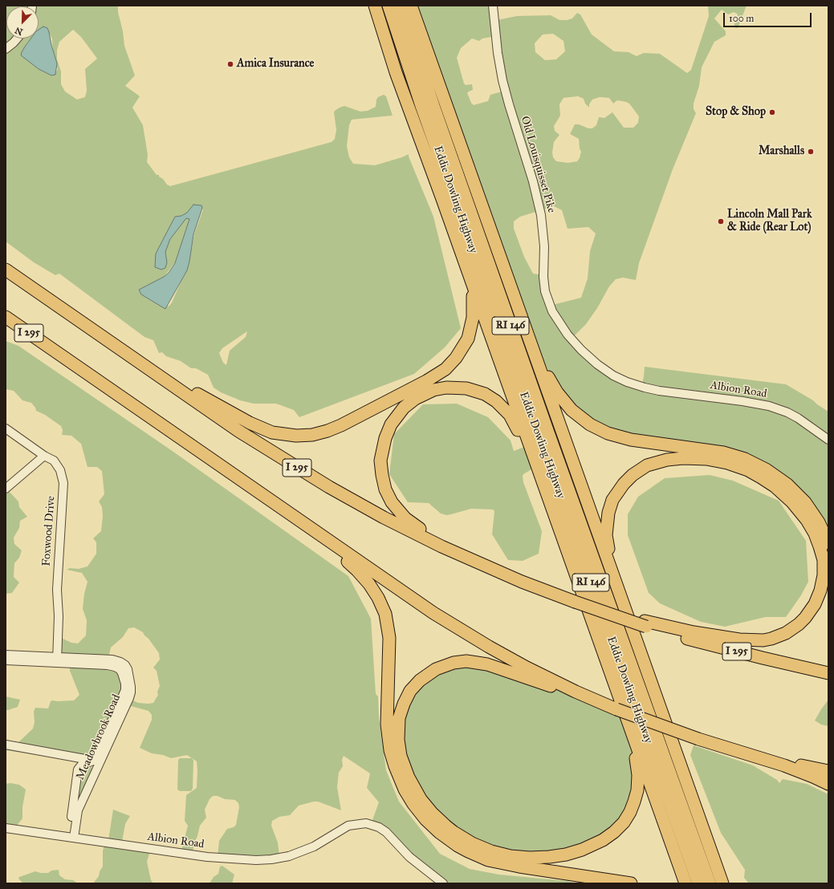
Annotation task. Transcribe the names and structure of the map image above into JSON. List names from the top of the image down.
{
  "streets": {
    "highway": ["Eddie Dowling Highway", "RI 146", "I 295"],
    "street": [
      "Old Louisquisset Pike",
      "Albion Road",
      "Foxwood Drive",
      "Meadowbrook Road"
    ]
  },
  "crossings": [
    ["Old Louisquisset Pike", "Albion Road"],
    ["Albion Road", "Meadowbrook Road"],
    ["Foxwood Drive", "Meadowbrook Road"]
  ],
  "places": [
    "Amica Insurance",
    "Stop & Shop",
    "Marshalls",
    "Lincoln Mall Park & Ride (Rear Lot)"
  ],
  "scale_bar": "100 m",
  "north": "bottom left"
}
